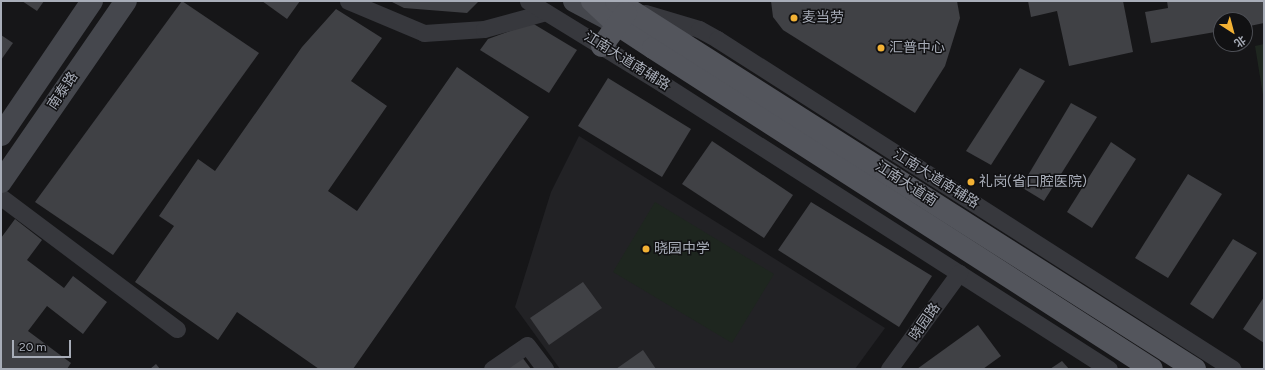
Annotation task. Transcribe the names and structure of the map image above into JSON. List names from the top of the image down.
{
  "streets": {
    "main road": ["南泰路", "江南大道南"],
    "street": ["江南大道南辅路", "晓园路"]
  },
  "crossings": [
    ["江南大道南辅路", "江南大道南"],
    ["江南大道南辅路", "晓园路"]
  ],
  "places": [
    "麦当劳",
    "汇普中心",
    "礼岗(省口腔医院)",
    "晓园中学"
  ],
  "scale_bar": "20 m",
  "north": "bottom right"
}
